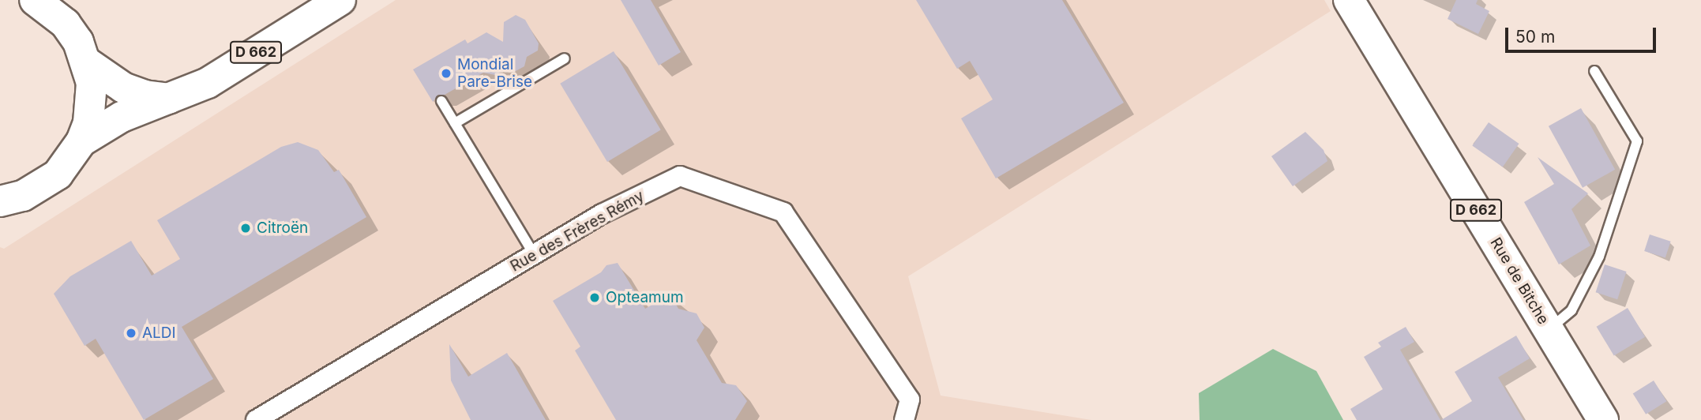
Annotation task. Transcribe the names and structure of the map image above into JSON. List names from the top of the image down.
{
  "streets": {
    "main road": ["D 662", "Rue de Bitche"],
    "street": ["Rue des Frères Rémy"]
  },
  "places": [
    "Mondial Pare-Brise",
    "Citroën",
    "Opteamum",
    "ALDI"
  ],
  "scale_bar": "50 m"
}
